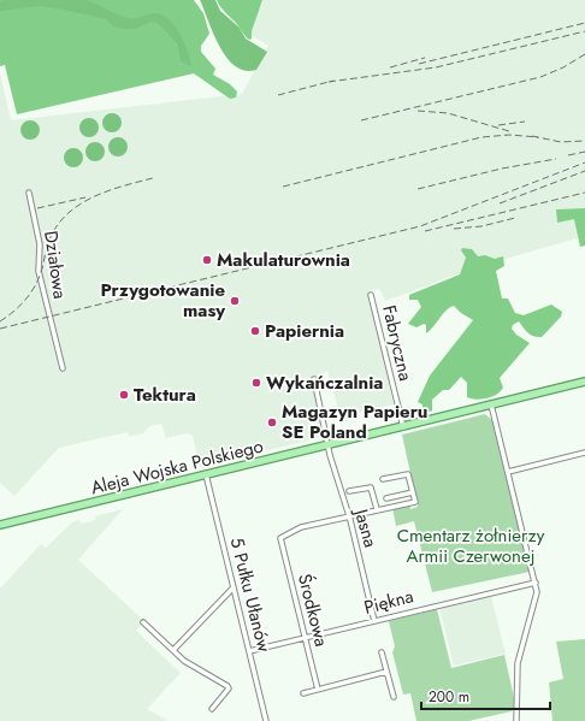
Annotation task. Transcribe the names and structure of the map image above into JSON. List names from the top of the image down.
{
  "streets": {
    "main road": ["Aleja Wojska Polskiego"],
    "street": [
      "Działowa",
      "Fabryczna",
      "Jasna",
      "5 Pułku Ułanów",
      "Piękna",
      "Środkowa"
    ]
  },
  "crossings": [
    ["Fabryczna", "Aleja Wojska Polskiego"],
    ["Aleja Wojska Polskiego", "Jasna"],
    ["Aleja Wojska Polskiego", "5 Pułku Ułanów"],
    ["Jasna", "Piękna"],
    ["Jasna", "Środkowa"],
    ["5 Pułku Ułanów", "Piękna"],
    ["Piękna", "Środkowa"]
  ],
  "parks": ["Cmentarz żołnierzy Armii Czerwonej"],
  "places": [
    "Makulaturownia",
    "Przygotowanie masy",
    "Papiernia",
    "Wykańczalnia",
    "Tektura",
    "Magazyn Papieru SE Poland"
  ],
  "scale_bar": "200 m"
}
